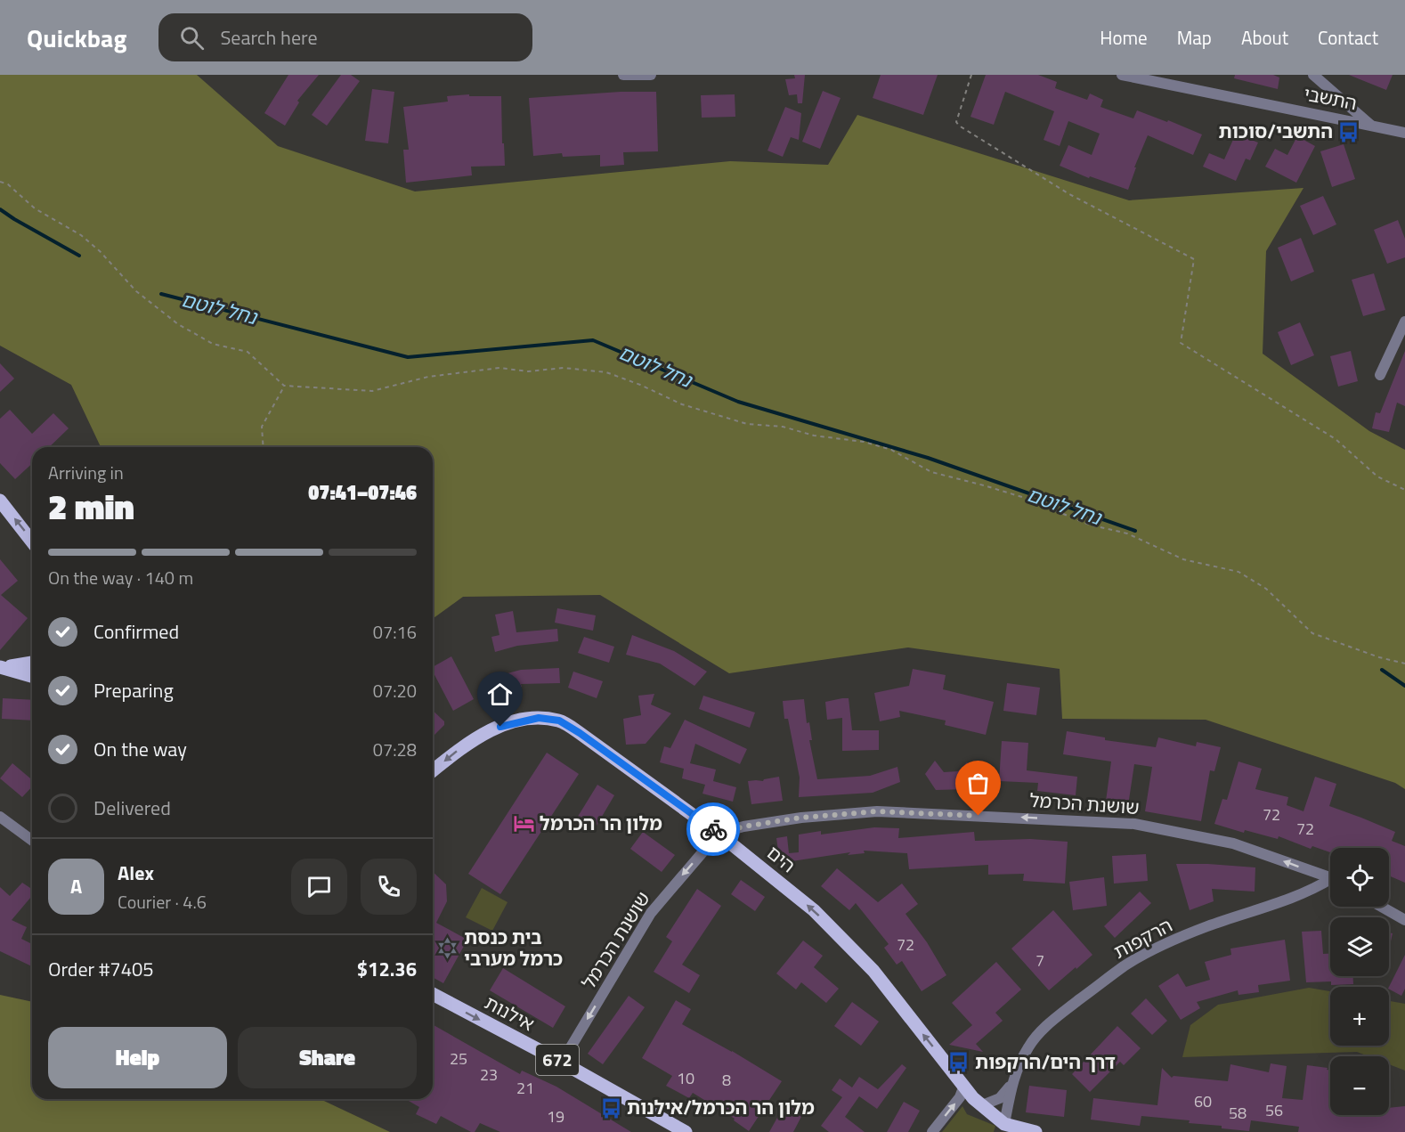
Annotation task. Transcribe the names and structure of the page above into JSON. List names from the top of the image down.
{
  "streets": {
    "main road": ["הים", "אילנות", "672"],
    "street": ["התשבי", "שושנת הכרמל", "הרקפות"]
  },
  "crossings": [
    ["שושנת הכרמל", "הים"],
    ["שושנת הכרמל", "אילנות"],
    ["הים", "הרקפות"]
  ],
  "one_way": ["שושנת הכרמל", "הים", "אילנות"],
  "water": ["נחל לוטם"],
  "places": {
    "bus stop": ["התשבי/סוכות", "דרך הים/הרקפות", "מלון הר הכרמל/אילנות"],
    "hotel": ["מלון הר הכרמל"],
    "synagogue": ["בית כנסת כרמל מערבי"]
  },
  "house_numbers": [
    "72",
    "72",
    "72",
    "7",
    "25",
    "23",
    "10",
    "8",
    "21",
    "60",
    "56",
    "58",
    "19"
  ],
  "page": {
    "header": "Quickbag",
    "search": "Search here",
    "nav": [
      "Home",
      "Map",
      "About",
      "Contact"
    ],
    "heading": ["2 min", "Arriving in", "07:41–07:46"],
    "panel": [
      "Alex",
      "Courier · 4.6",
      "Order #7405",
      "$12.36"
    ],
    "bar": "On the way · 140 m",
    "list": [
      ["Confirmed", "07:16"],
      ["Preparing", "07:20"],
      ["On the way", "07:28"],
      "Delivered"
    ],
    "map_buttons": ["+", "−"],
    "round": "A",
    "buttons": ["Help", "Share"]
  }
}
